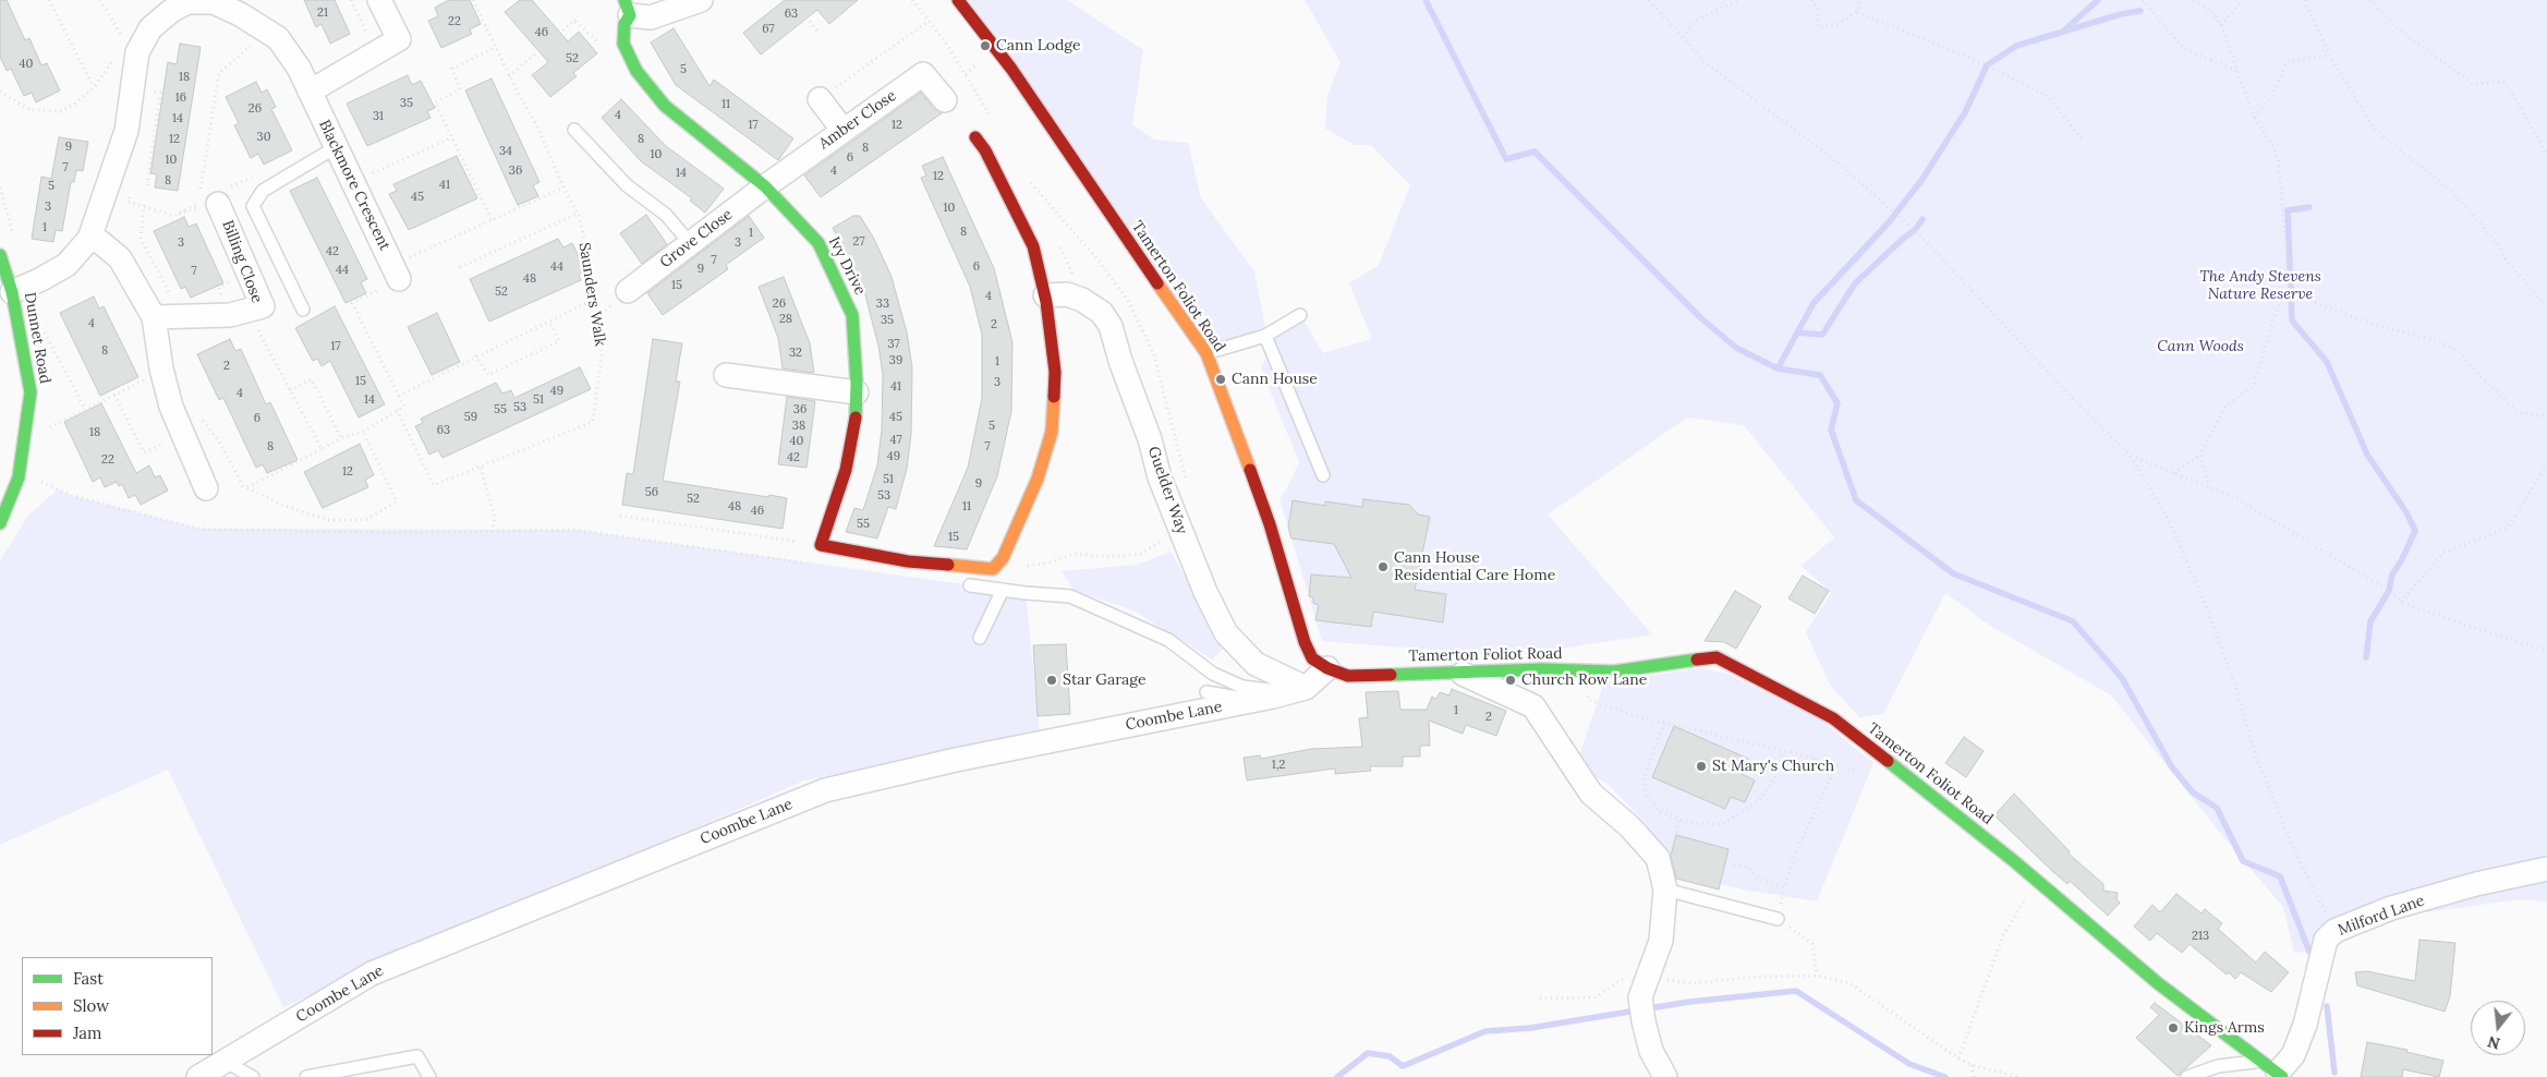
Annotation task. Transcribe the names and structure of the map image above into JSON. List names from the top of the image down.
{
  "streets": {
    "street": [
      "Amber Close",
      "Blackmore Crescent",
      "Grove Close",
      "Billing Close",
      "Ivy Drive",
      "Tamerton Foliot Road",
      "Dunnet Road",
      "Guelder Way",
      "Coombe Lane",
      "Milford Lane"
    ],
    "path": ["Saunders Walk"]
  },
  "crossings": [
    ["Amber Close", "Grove Close"],
    ["Amber Close", "Ivy Drive"],
    ["Blackmore Crescent", "Dunnet Road"],
    ["Grove Close", "Ivy Drive"],
    ["Tamerton Foliot Road", "Coombe Lane"],
    ["Tamerton Foliot Road", "Milford Lane"],
    ["Guelder Way", "Coombe Lane"]
  ],
  "parks": ["The Andy Stevens Nature Reserve", "Cann Woods"],
  "places": [
    "Cann Lodge",
    "Cann House",
    "Cann House Residential Care Home",
    "Star Garage",
    "Church Row Lane",
    "St Mary's Church",
    "Kings Arms"
  ],
  "house_numbers": [
    "21",
    "63",
    "22",
    "67",
    "46",
    "52",
    "40",
    "5",
    "18",
    "16",
    "35",
    "11",
    "26",
    "4",
    "31",
    "14",
    "17",
    "12",
    "30",
    "12",
    "8",
    "9",
    "8",
    "34",
    "10",
    "6",
    "10",
    "7",
    "36",
    "4",
    "14",
    "12",
    "8",
    "41",
    "5",
    "45",
    "3",
    "10",
    "1",
    "8",
    "1",
    "27",
    "3",
    "3",
    "42",
    "7",
    "44",
    "6",
    "9",
    "44",
    "7",
    "48",
    "15",
    "52",
    "4",
    "26",
    "33",
    "28",
    "35",
    "4",
    "2",
    "37",
    "17",
    "8",
    "32",
    "39",
    "1",
    "2",
    "15",
    "3",
    "41",
    "49",
    "4",
    "14",
    "51",
    "53",
    "55",
    "36",
    "59",
    "45",
    "6",
    "38",
    "5",
    "63",
    "18",
    "47",
    "40",
    "8",
    "7",
    "49",
    "42",
    "22",
    "12",
    "51",
    "9",
    "56",
    "53",
    "52",
    "48",
    "11",
    "46",
    "55",
    "15",
    "1",
    "2",
    "1,2",
    "213"
  ],
  "legend": ["Fast", "Slow", "Jam"],
  "north": "bottom"
}
